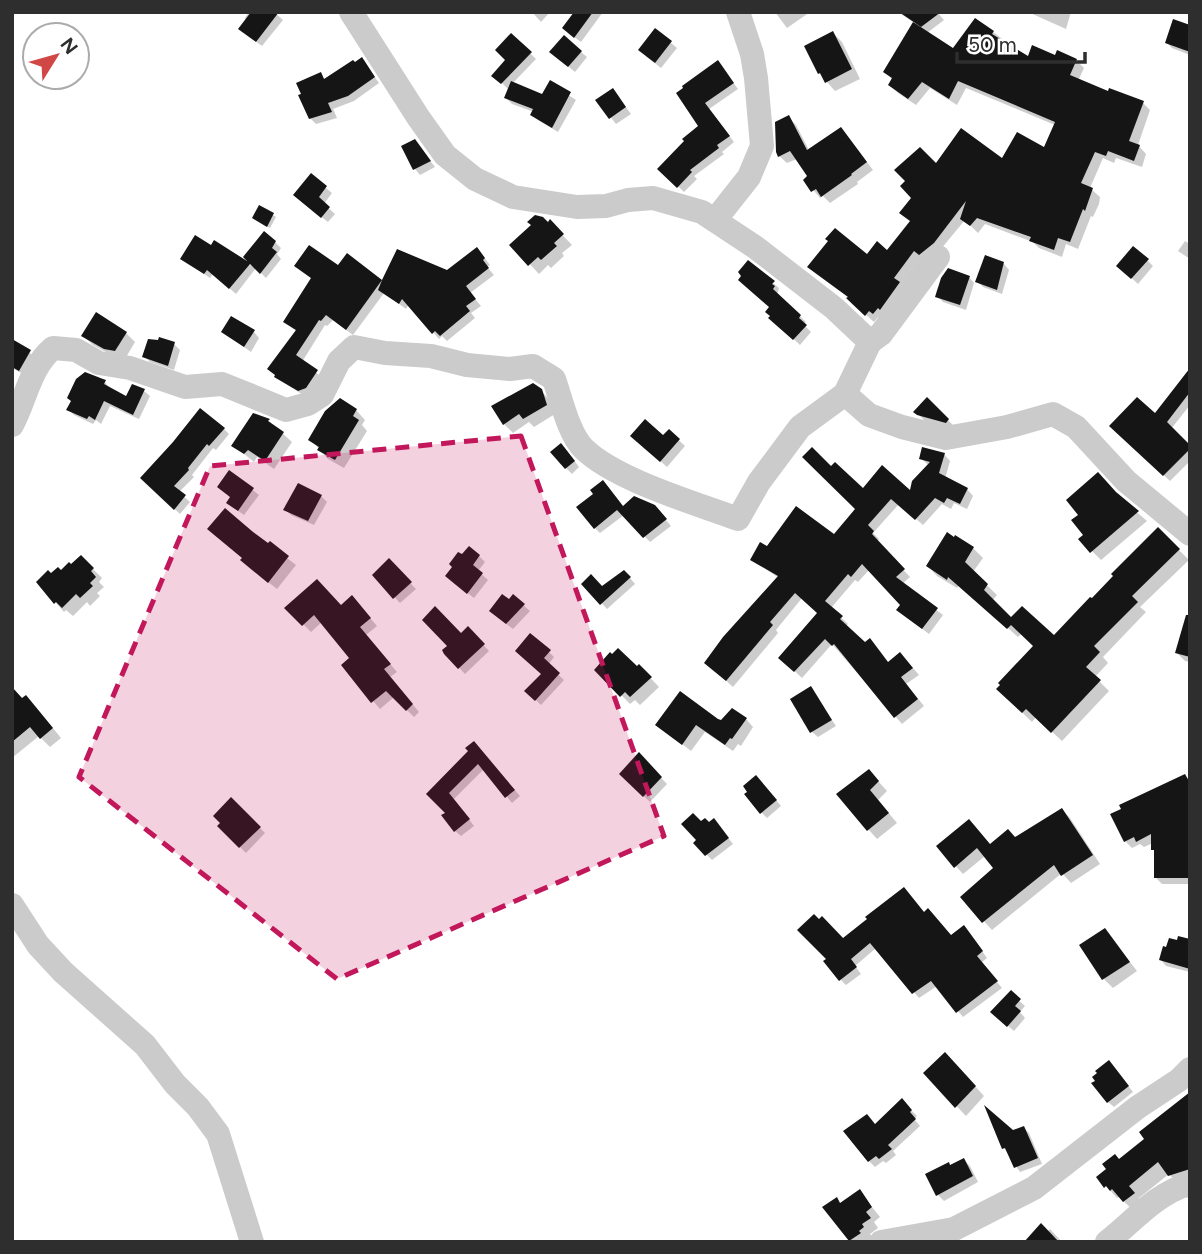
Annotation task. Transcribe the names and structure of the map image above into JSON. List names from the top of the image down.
{
  "scale_bar": "50 m",
  "north": "top right"
}
